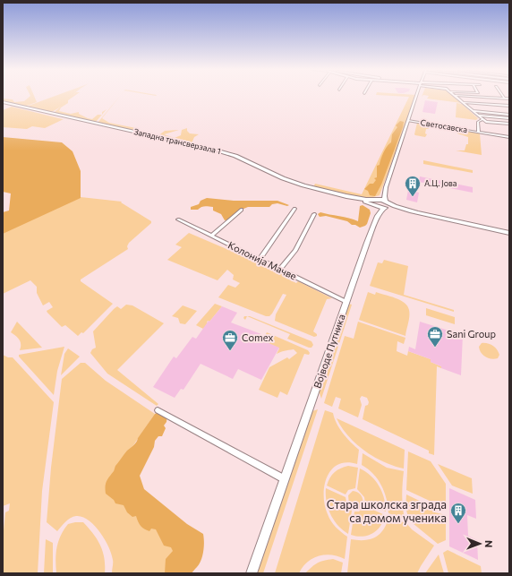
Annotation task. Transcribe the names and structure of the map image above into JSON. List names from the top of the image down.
{
  "streets": {
    "main road": ["Западна трансверзала 1", "Војводе Путника"],
    "street": ["Светосавска", "Колонија Мачве"]
  },
  "crossings": [
    ["Светосавска", "Војводе Путника"],
    ["Западна трансверзала 1", "Војводе Путника"],
    ["Колонија Мачве", "Војводе Путника"]
  ],
  "places": {
    "building": ["А.Ц. Јова", "Стара школска зграда са домом ученика"],
    "office": ["Sani Group", "Comex"]
  },
  "north": "right"
}
